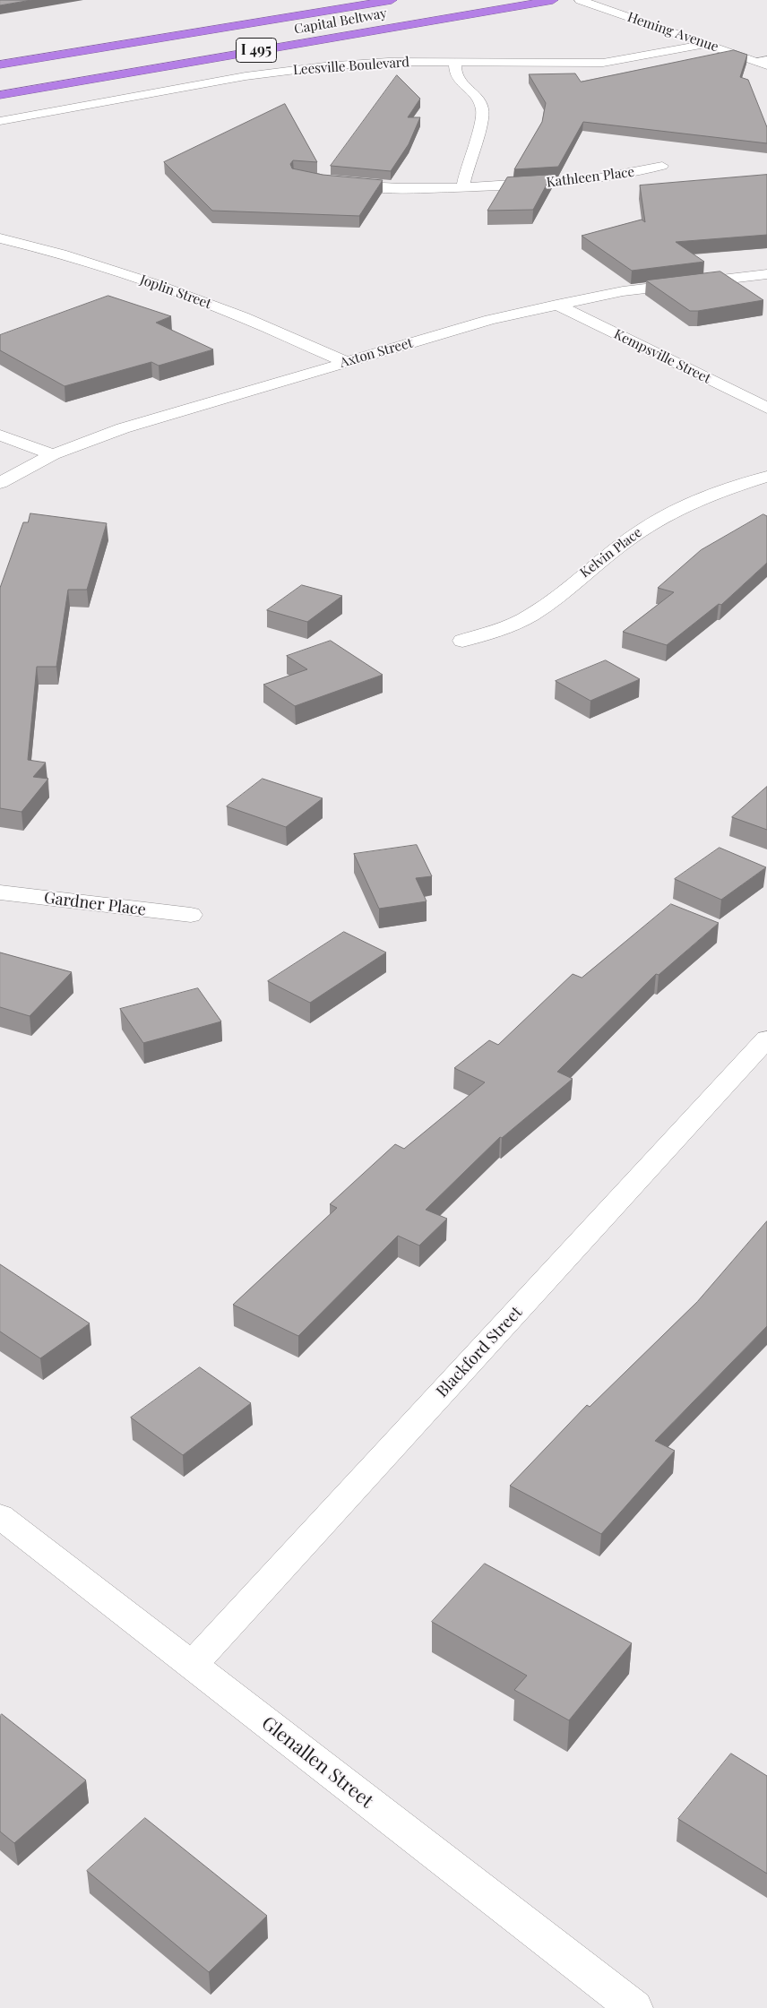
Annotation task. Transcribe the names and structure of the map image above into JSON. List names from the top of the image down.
{
  "streets": {
    "highway": ["Capital Beltway", "I 495"],
    "street": [
      "Heming Avenue",
      "Leesville Boulevard",
      "Kathleen Place",
      "Joplin Street",
      "Axton Street",
      "Kempsville Street",
      "Kelvin Place",
      "Gardner Place",
      "Blackford Street",
      "Glenallen Street"
    ]
  },
  "crossings": [
    ["Heming Avenue", "Leesville Boulevard"],
    ["Joplin Street", "Axton Street"],
    ["Axton Street", "Kempsville Street"],
    ["Blackford Street", "Glenallen Street"]
  ]
}
